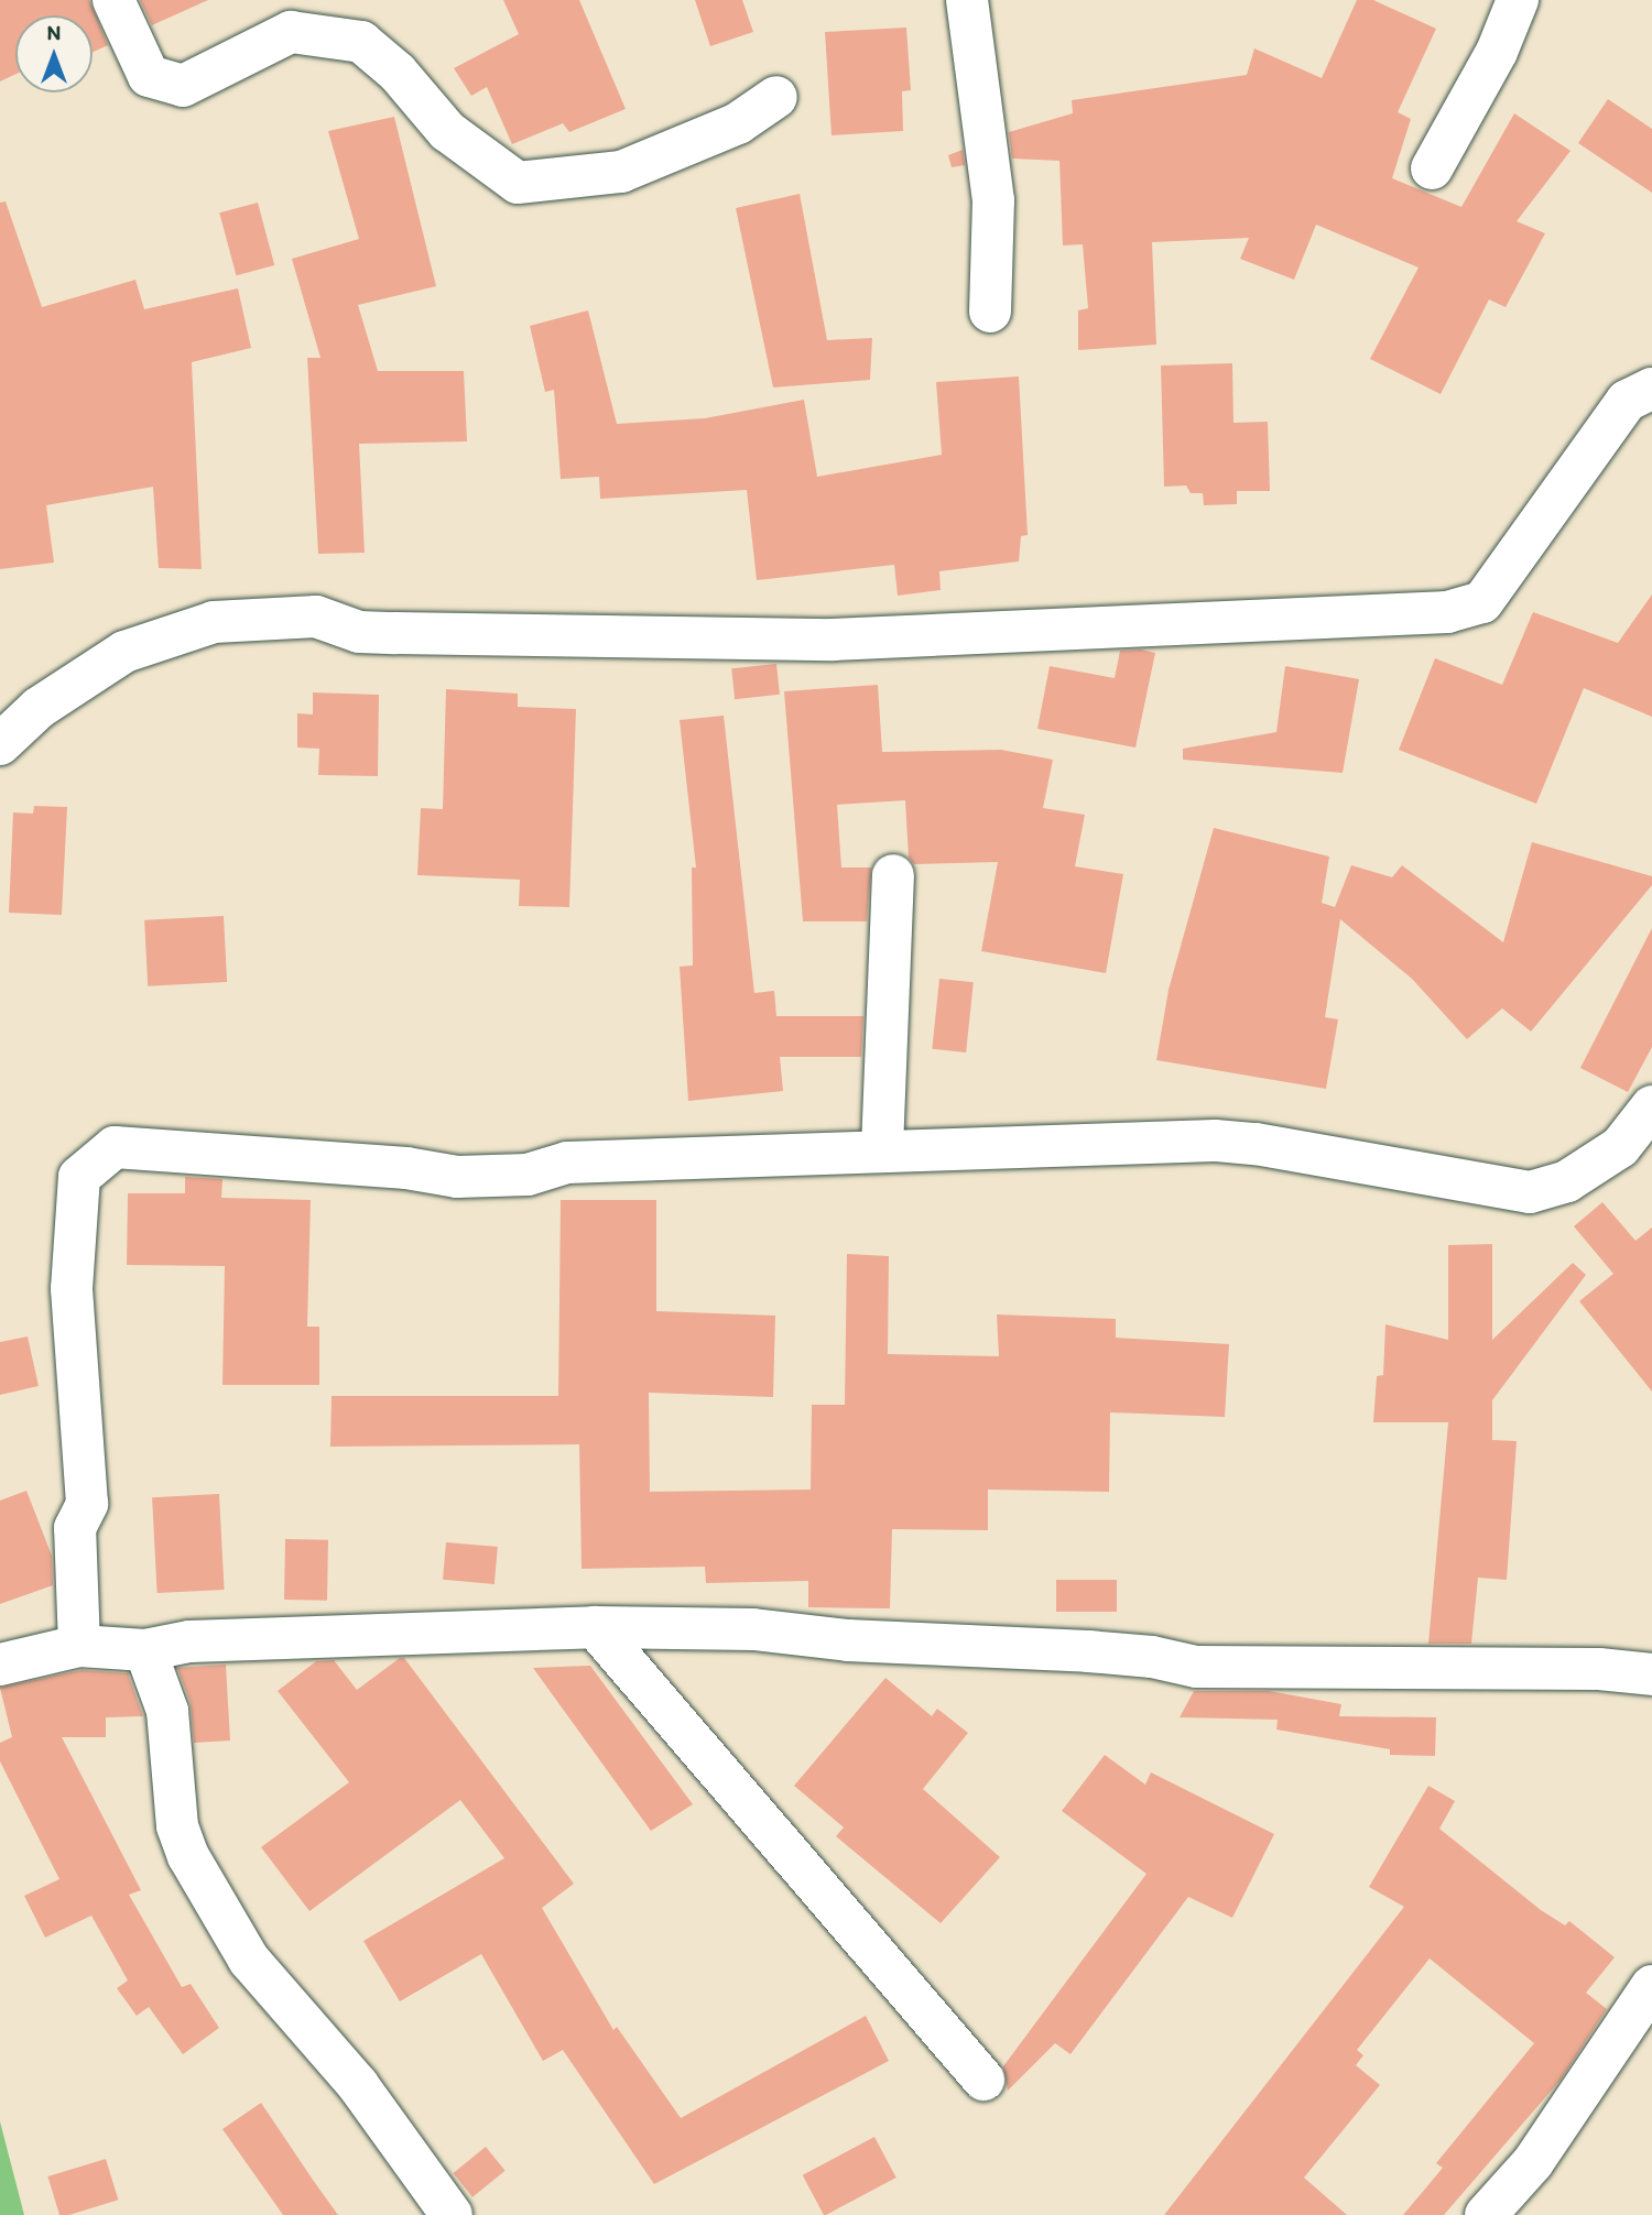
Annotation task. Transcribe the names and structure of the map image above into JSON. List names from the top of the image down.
{
  "north": "top"
}
